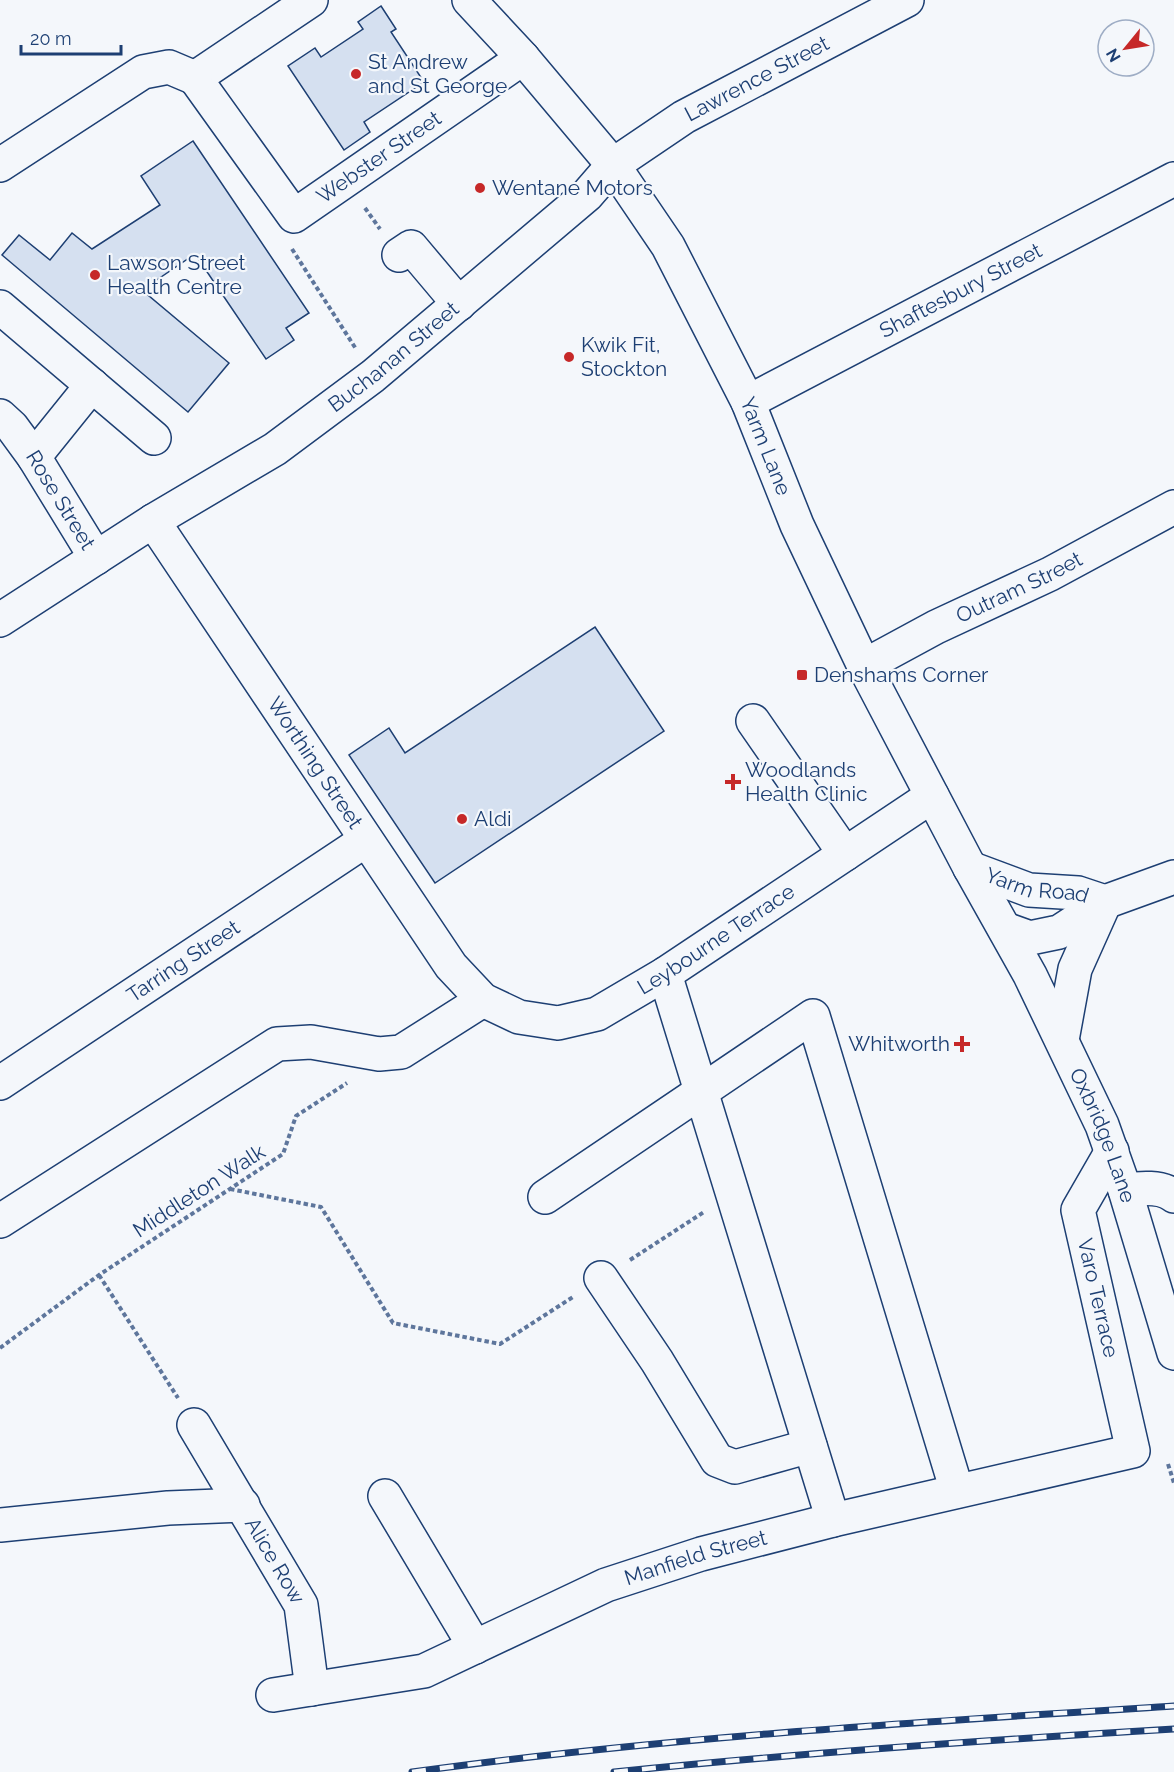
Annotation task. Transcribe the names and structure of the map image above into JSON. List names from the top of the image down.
{
  "streets": {
    "street": [
      "Lawrence Street",
      "Webster Street",
      "Shaftesbury Street",
      "Buchanan Street",
      "Yarm Lane",
      "Rose Street",
      "Outram Street",
      "Worthing Street",
      "Yarm Road",
      "Leybourne Terrace",
      "Tarring Street",
      "Oxbridge Lane",
      "Varo Terrace",
      "Manfield Street",
      "Alice Row"
    ],
    "path": ["Middleton Walk"]
  },
  "crossings": [
    ["Lawrence Street", "Buchanan Street"],
    ["Lawrence Street", "Yarm Lane"],
    ["Webster Street", "Yarm Lane"],
    ["Shaftesbury Street", "Yarm Lane"],
    ["Buchanan Street", "Yarm Lane"],
    ["Buchanan Street", "Rose Street"],
    ["Buchanan Street", "Worthing Street"],
    ["Yarm Lane", "Outram Street"],
    ["Yarm Lane", "Yarm Road"],
    ["Yarm Lane", "Leybourne Terrace"],
    ["Yarm Lane", "Oxbridge Lane"],
    ["Worthing Street", "Leybourne Terrace"],
    ["Worthing Street", "Tarring Street"],
    ["Yarm Road", "Oxbridge Lane"],
    ["Oxbridge Lane", "Varo Terrace"],
    ["Varo Terrace", "Manfield Street"],
    ["Manfield Street", "Alice Row"]
  ],
  "places": {
    "other": [
      "St Andrew and St George",
      "Wentane Motors",
      "Lawson Street Health Centre",
      "Kwik Fit, Stockton",
      "Aldi"
    ],
    "transit": ["Denshams Corner"],
    "health": ["Woodlands Health Clinic", "Whitworth"]
  },
  "scale_bar": "20 m",
  "north": "bottom left"
}
